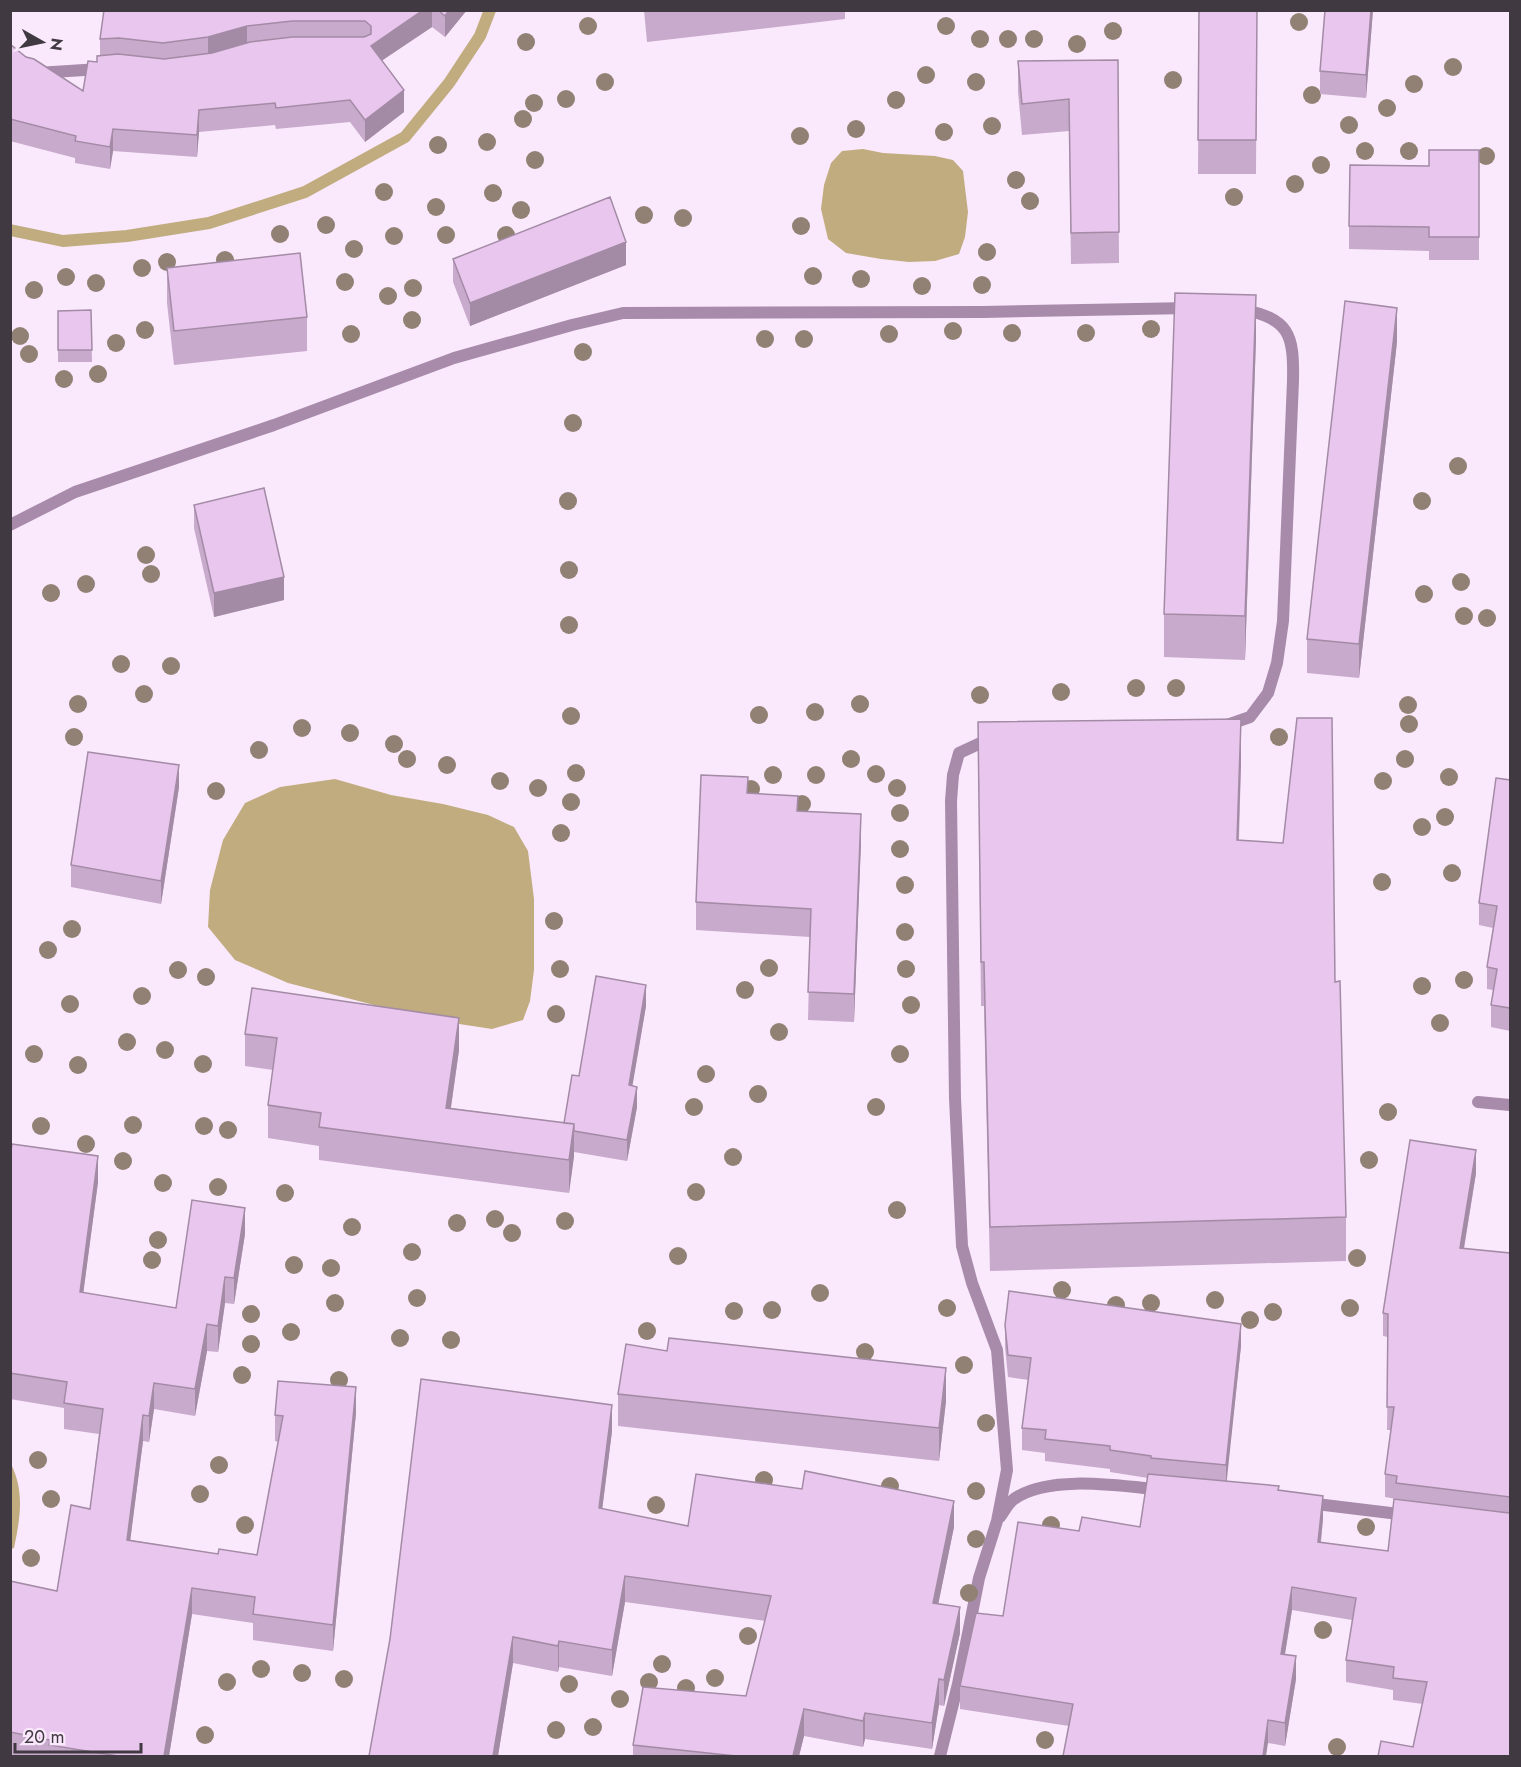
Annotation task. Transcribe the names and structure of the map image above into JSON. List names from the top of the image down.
{
  "scale_bar": "20 m",
  "north": "right"
}
